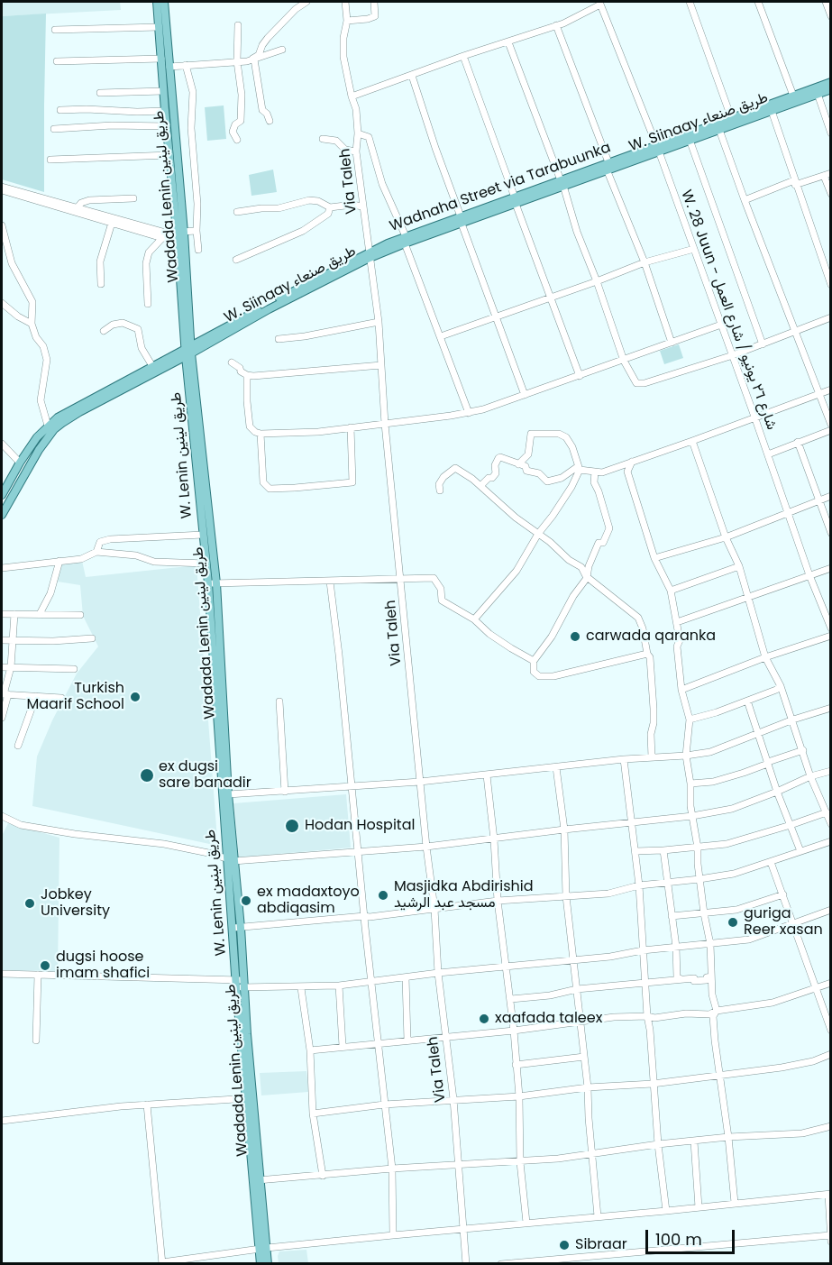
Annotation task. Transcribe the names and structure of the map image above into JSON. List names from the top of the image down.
{
  "streets": {
    "main road": ["W. Siinaay طريق صنعاء", "Wadada Lenin طريق لينين", "W. Lenin طريق لينين"],
    "street": ["Via Taleh", "W. 28 Juun - شارع ٢٦ يونيو / شارع العمل"]
  },
  "crossings": [
    ["W. Siinaay طريق صنعاء", "Via Taleh"],
    ["W. Siinaay طريق صنعاء", "Wadada Lenin طريق لينين"],
    ["W. Siinaay طريق صنعاء", "W. 28 Juun - شارع ٢٦ يونيو / شارع العمل"],
    ["Wadada Lenin طريق لينين", "W. Lenin طريق لينين"]
  ],
  "places": [
    "carwada qaranka",
    "Turkish Maarif School",
    "ex dugsi sare banadir",
    "Hodan Hospital",
    "Masjidka Abdirishid مسجد عبد الرشيد",
    "ex madaxtoyo abdiqasim",
    "Jobkey University",
    "guriga Reer xasan",
    "dugsi hoose imam shafici",
    "xaafada taleex",
    "Sibraar"
  ],
  "scale_bar": "100 m"
}
